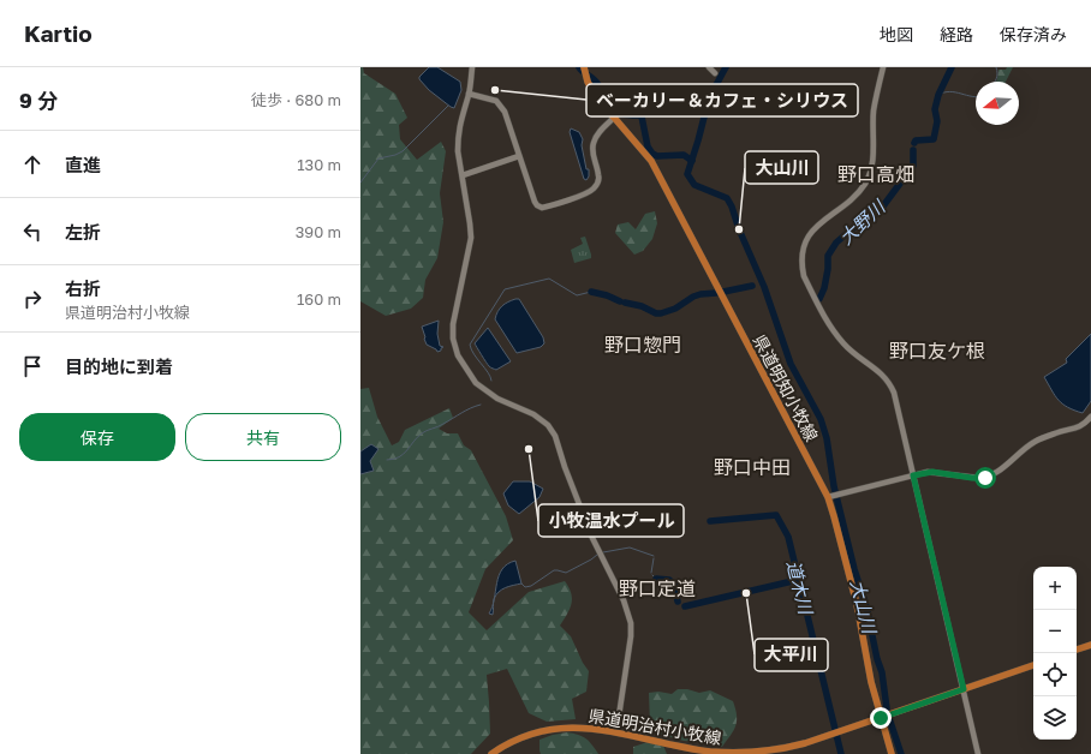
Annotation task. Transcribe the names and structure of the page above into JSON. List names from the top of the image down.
{
  "streets": {
    "main road": ["県道明知小牧線", "県道明治村小牧線"]
  },
  "crossings": [
    ["県道明知小牧線", "県道明治村小牧線"]
  ],
  "districts": [
    "野口高畑",
    "野口惣門",
    "野口友ケ根",
    "野口中田",
    "野口定道"
  ],
  "water": ["大野川", "道木川", "大山川"],
  "places": [
    "ベーカリー＆カフェ・シリウス",
    "大山川",
    "小牧温水プール",
    "大平川"
  ],
  "north": "left",
  "page": {
    "header": "Kartio",
    "nav": ["地図", "経路", "保存済み"],
    "heading": ["9 分", "徒歩 · 680 m"],
    "list": [
      ["直進", "130 m"],
      ["左折", "390 m"],
      ["右折", "県道明治村小牧線", "160 m"],
      "目的地に到着"
    ],
    "buttons": ["保存", "共有"],
    "map_buttons": ["+", "−"]
  }
}
